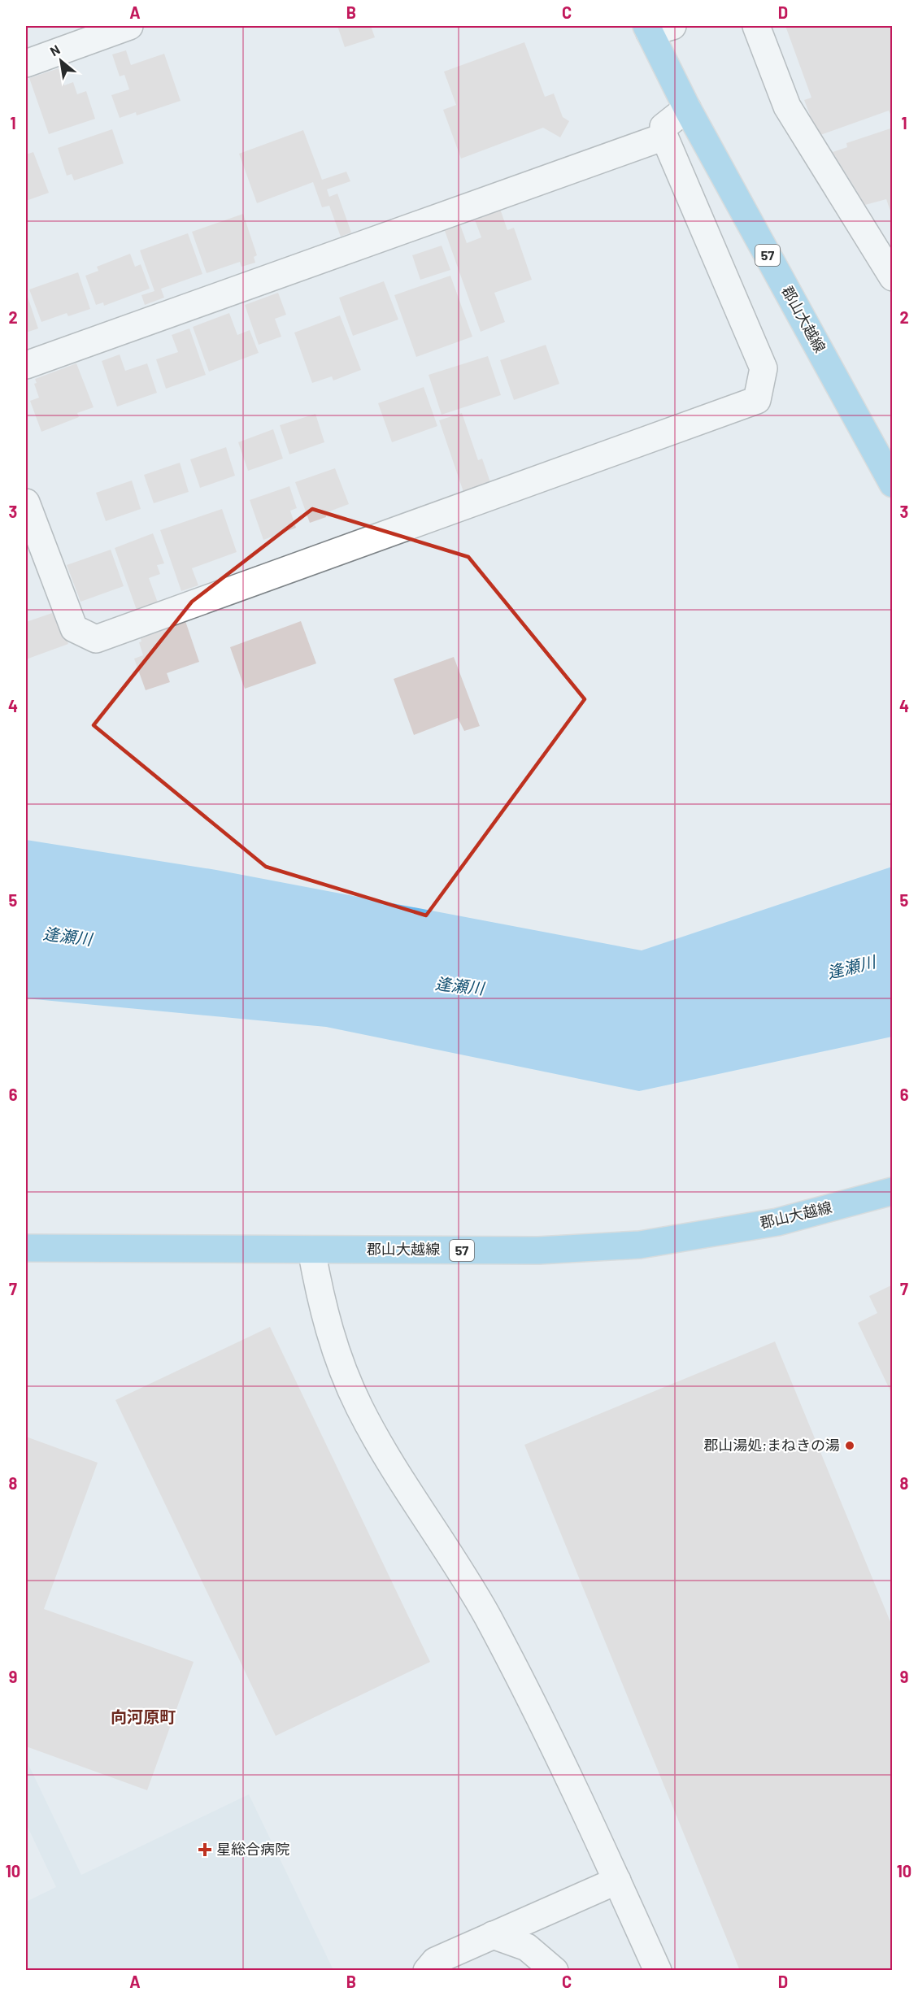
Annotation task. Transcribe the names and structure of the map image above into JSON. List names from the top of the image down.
{
  "streets": {
    "main road": ["57", "郡山大越線"]
  },
  "districts": ["向河原町"],
  "water": ["逢瀬川"],
  "places": {
    "other": ["郡山湯処;まねきの湯"],
    "health": ["星総合病院"]
  },
  "north": "top left",
  "grid": {
    "columns": [
      "A",
      "B",
      "C",
      "D"
    ],
    "rows": [
      "1",
      "2",
      "3",
      "4",
      "5",
      "6",
      "7",
      "8",
      "9",
      "10"
    ]
  }
}
